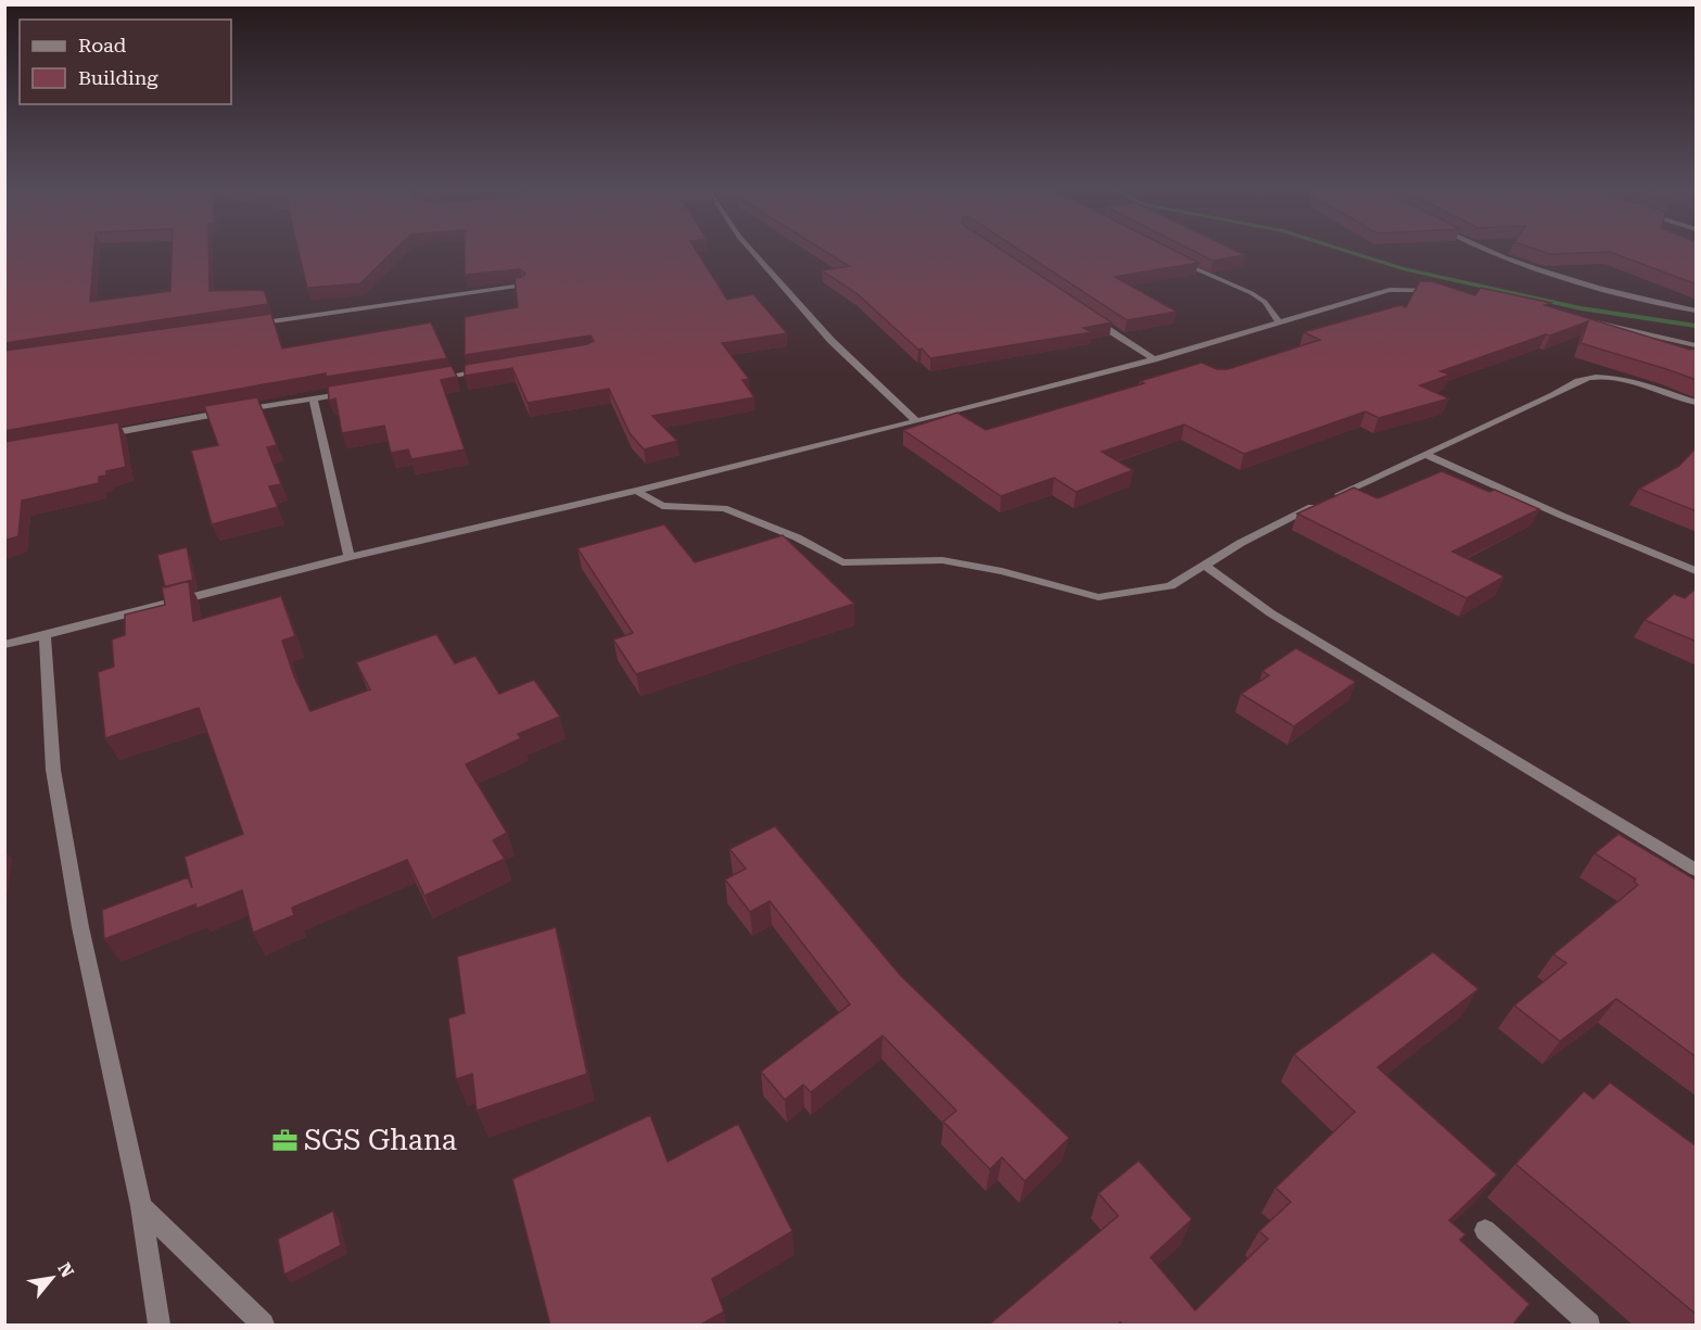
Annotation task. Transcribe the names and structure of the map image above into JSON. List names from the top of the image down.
{
  "places": {
    "office": ["SGS Ghana"]
  },
  "legend": ["Road", "Building"],
  "north": "top right"
}
